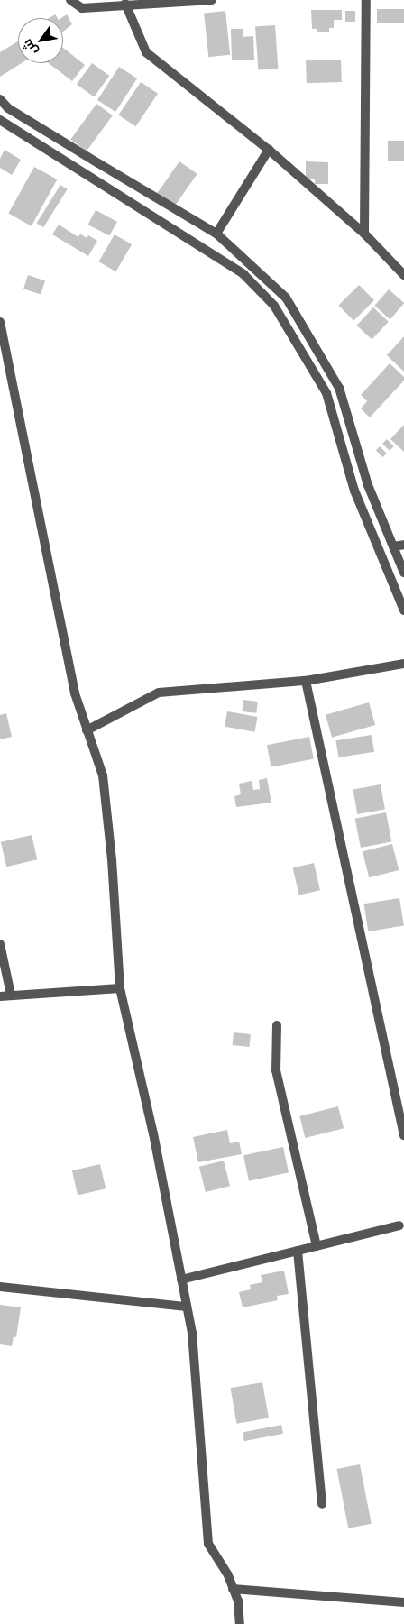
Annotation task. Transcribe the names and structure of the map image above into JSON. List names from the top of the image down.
{
  "north": "bottom left"
}
